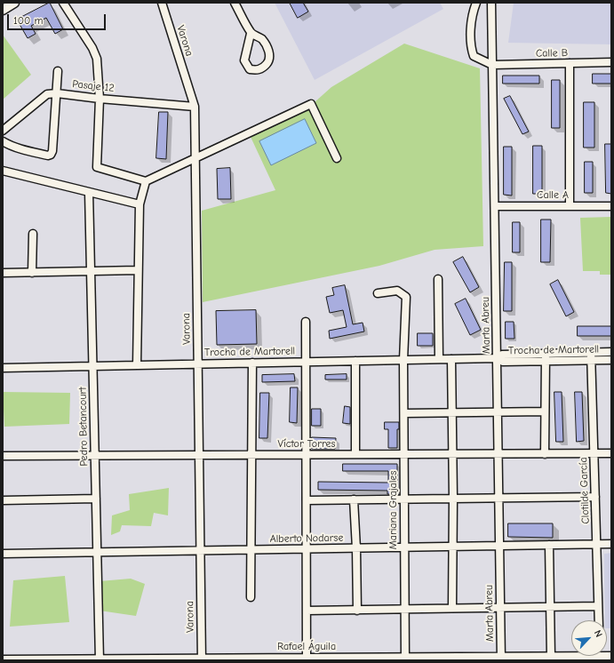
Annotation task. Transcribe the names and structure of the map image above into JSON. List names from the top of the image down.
{
  "streets": {
    "street": [
      "Varona",
      "Calle B",
      "Pasaje 12",
      "Calle A",
      "Marta Abreu",
      "Trocha de Martorell",
      "Pedro Betancourt",
      "Víctor Torres",
      "Clotilde García",
      "Mariana Grajales",
      "Alberto Nodarse",
      "Rafael Águila"
    ]
  },
  "crossings": [
    ["Varona", "Pasaje 12"],
    ["Varona", "Trocha de Martorell"],
    ["Varona", "Víctor Torres"],
    ["Varona", "Alberto Nodarse"],
    ["Varona", "Rafael Águila"],
    ["Calle B", "Marta Abreu"],
    ["Calle A", "Marta Abreu"],
    ["Marta Abreu", "Trocha de Martorell"],
    ["Marta Abreu", "Víctor Torres"],
    ["Marta Abreu", "Alberto Nodarse"],
    ["Marta Abreu", "Rafael Águila"],
    ["Trocha de Martorell", "Pedro Betancourt"],
    ["Trocha de Martorell", "Clotilde García"],
    ["Trocha de Martorell", "Mariana Grajales"],
    ["Pedro Betancourt", "Víctor Torres"],
    ["Pedro Betancourt", "Alberto Nodarse"],
    ["Pedro Betancourt", "Rafael Águila"],
    ["Víctor Torres", "Clotilde García"],
    ["Víctor Torres", "Mariana Grajales"],
    ["Clotilde García", "Alberto Nodarse"],
    ["Mariana Grajales", "Alberto Nodarse"],
    ["Mariana Grajales", "Rafael Águila"]
  ],
  "scale_bar": "100 m",
  "north": "top right"
}
